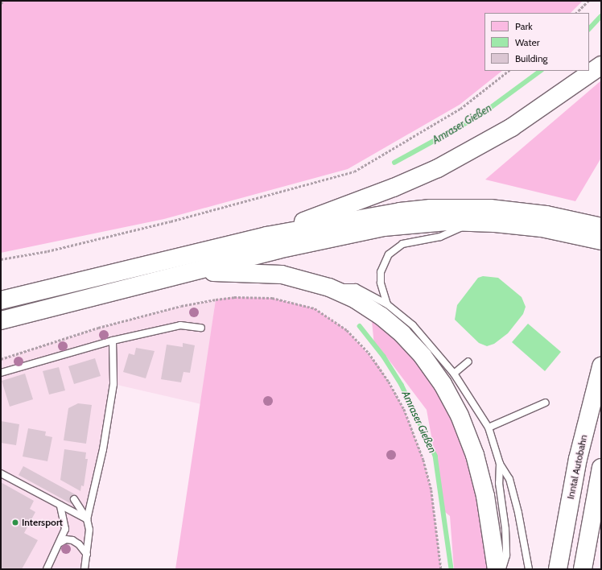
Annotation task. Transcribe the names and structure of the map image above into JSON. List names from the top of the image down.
{
  "streets": {
    "highway": ["Inntal Autobahn"]
  },
  "water": ["Amraser Gießen"],
  "places": ["Intersport"],
  "legend": ["Park", "Water", "Building"]
}
